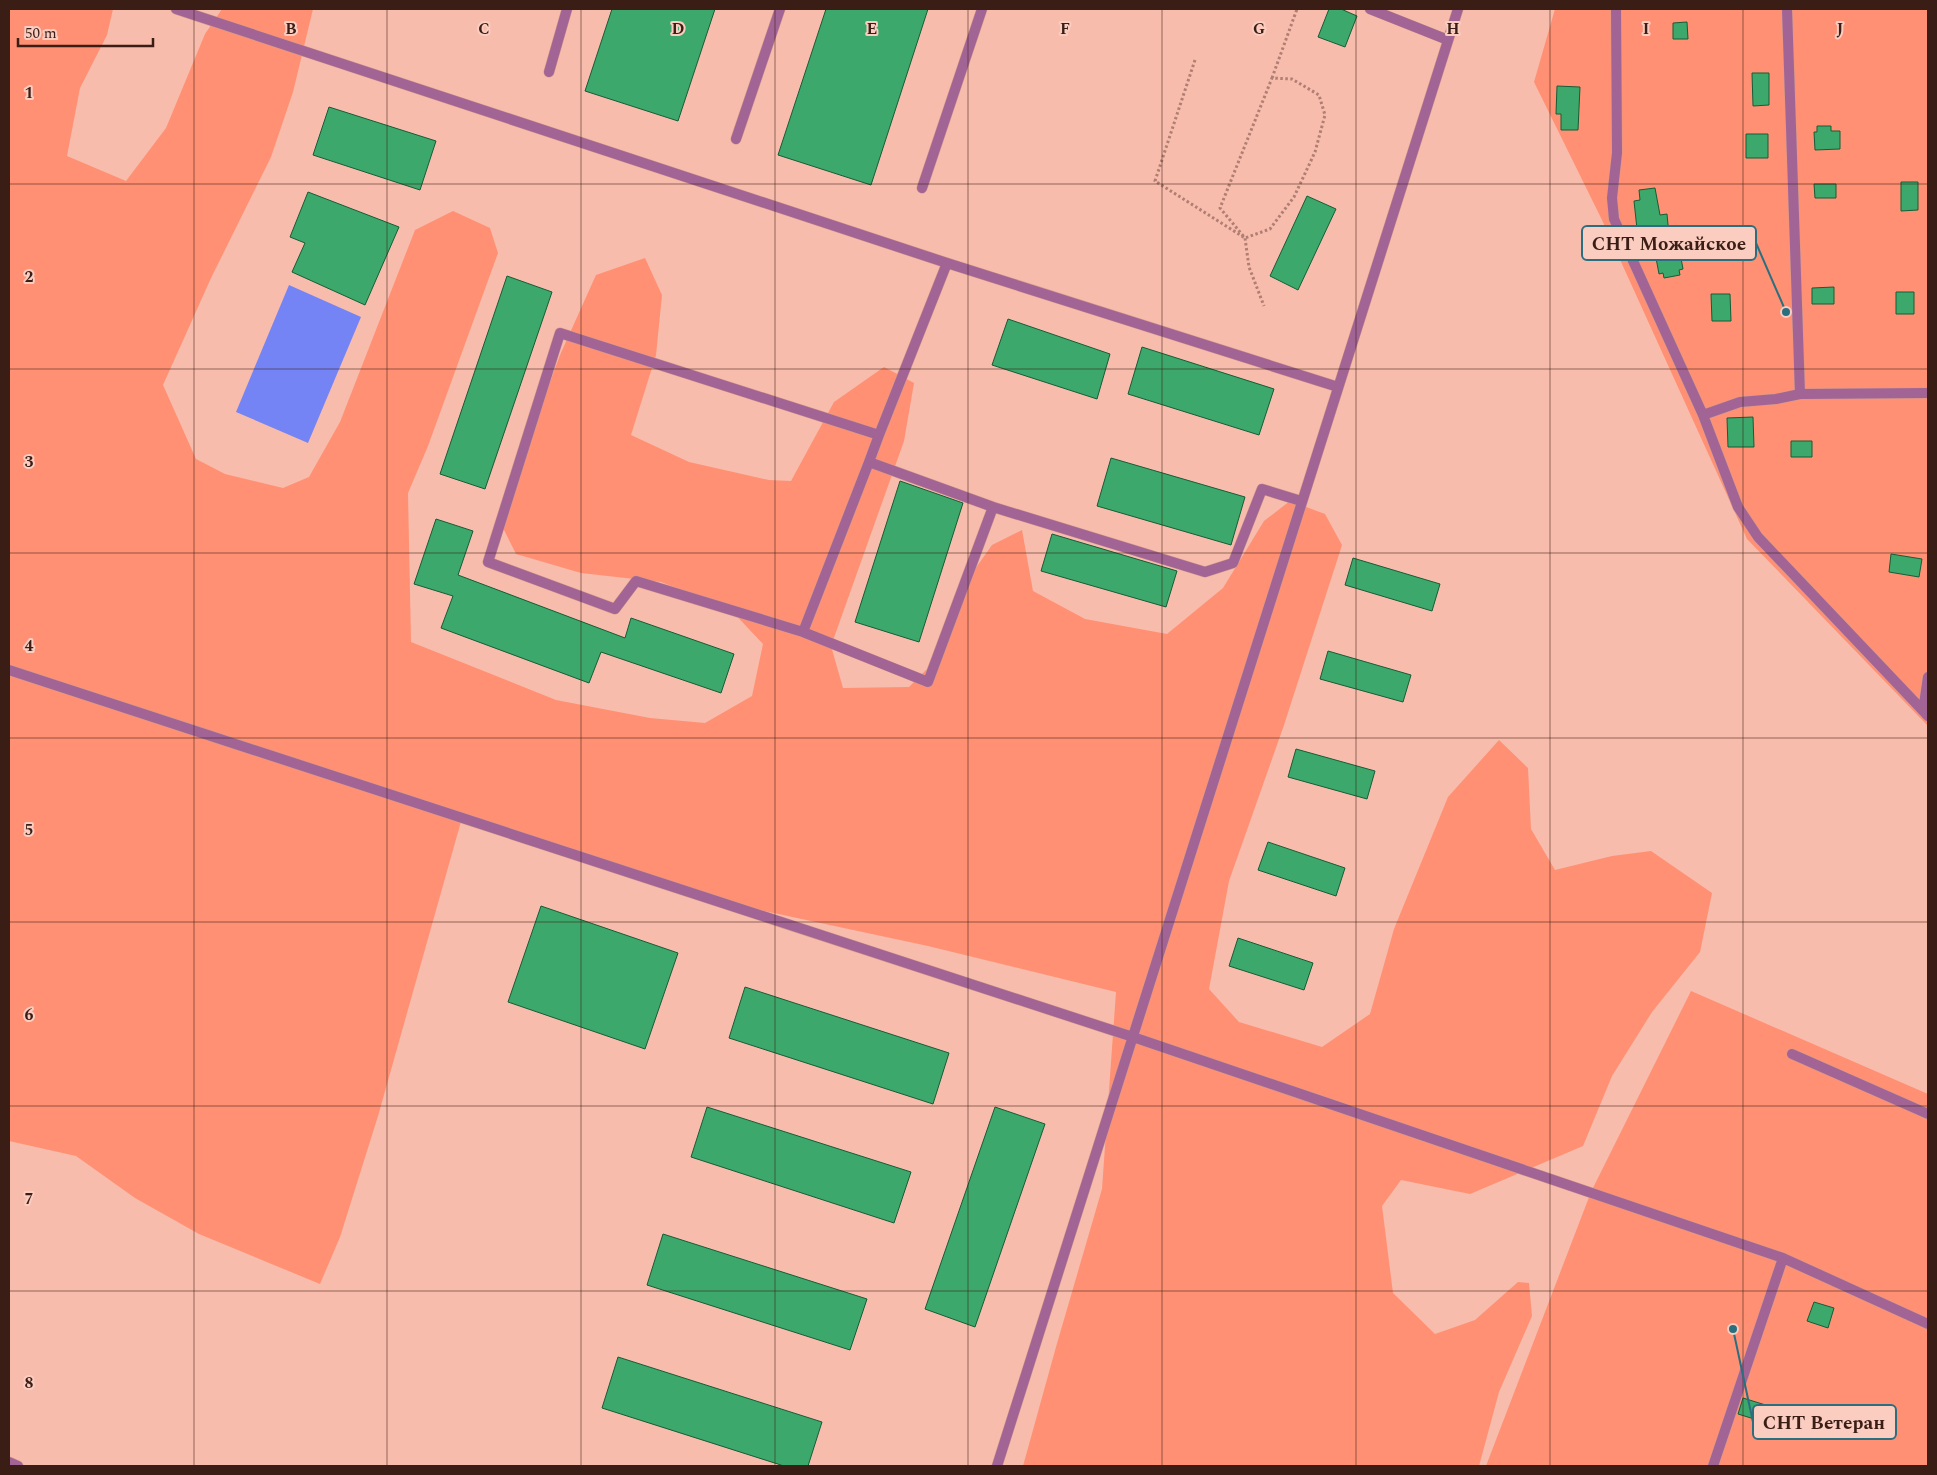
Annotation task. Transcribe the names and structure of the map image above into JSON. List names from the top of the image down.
{
  "places": ["СНТ Можайское", "СНТ Ветеран"],
  "scale_bar": "50 m",
  "grid": {
    "columns": [
      "B",
      "C",
      "D",
      "E",
      "F",
      "G",
      "H",
      "I",
      "J"
    ],
    "rows": [
      "1",
      "2",
      "3",
      "4",
      "5",
      "6",
      "7",
      "8"
    ]
  }
}
